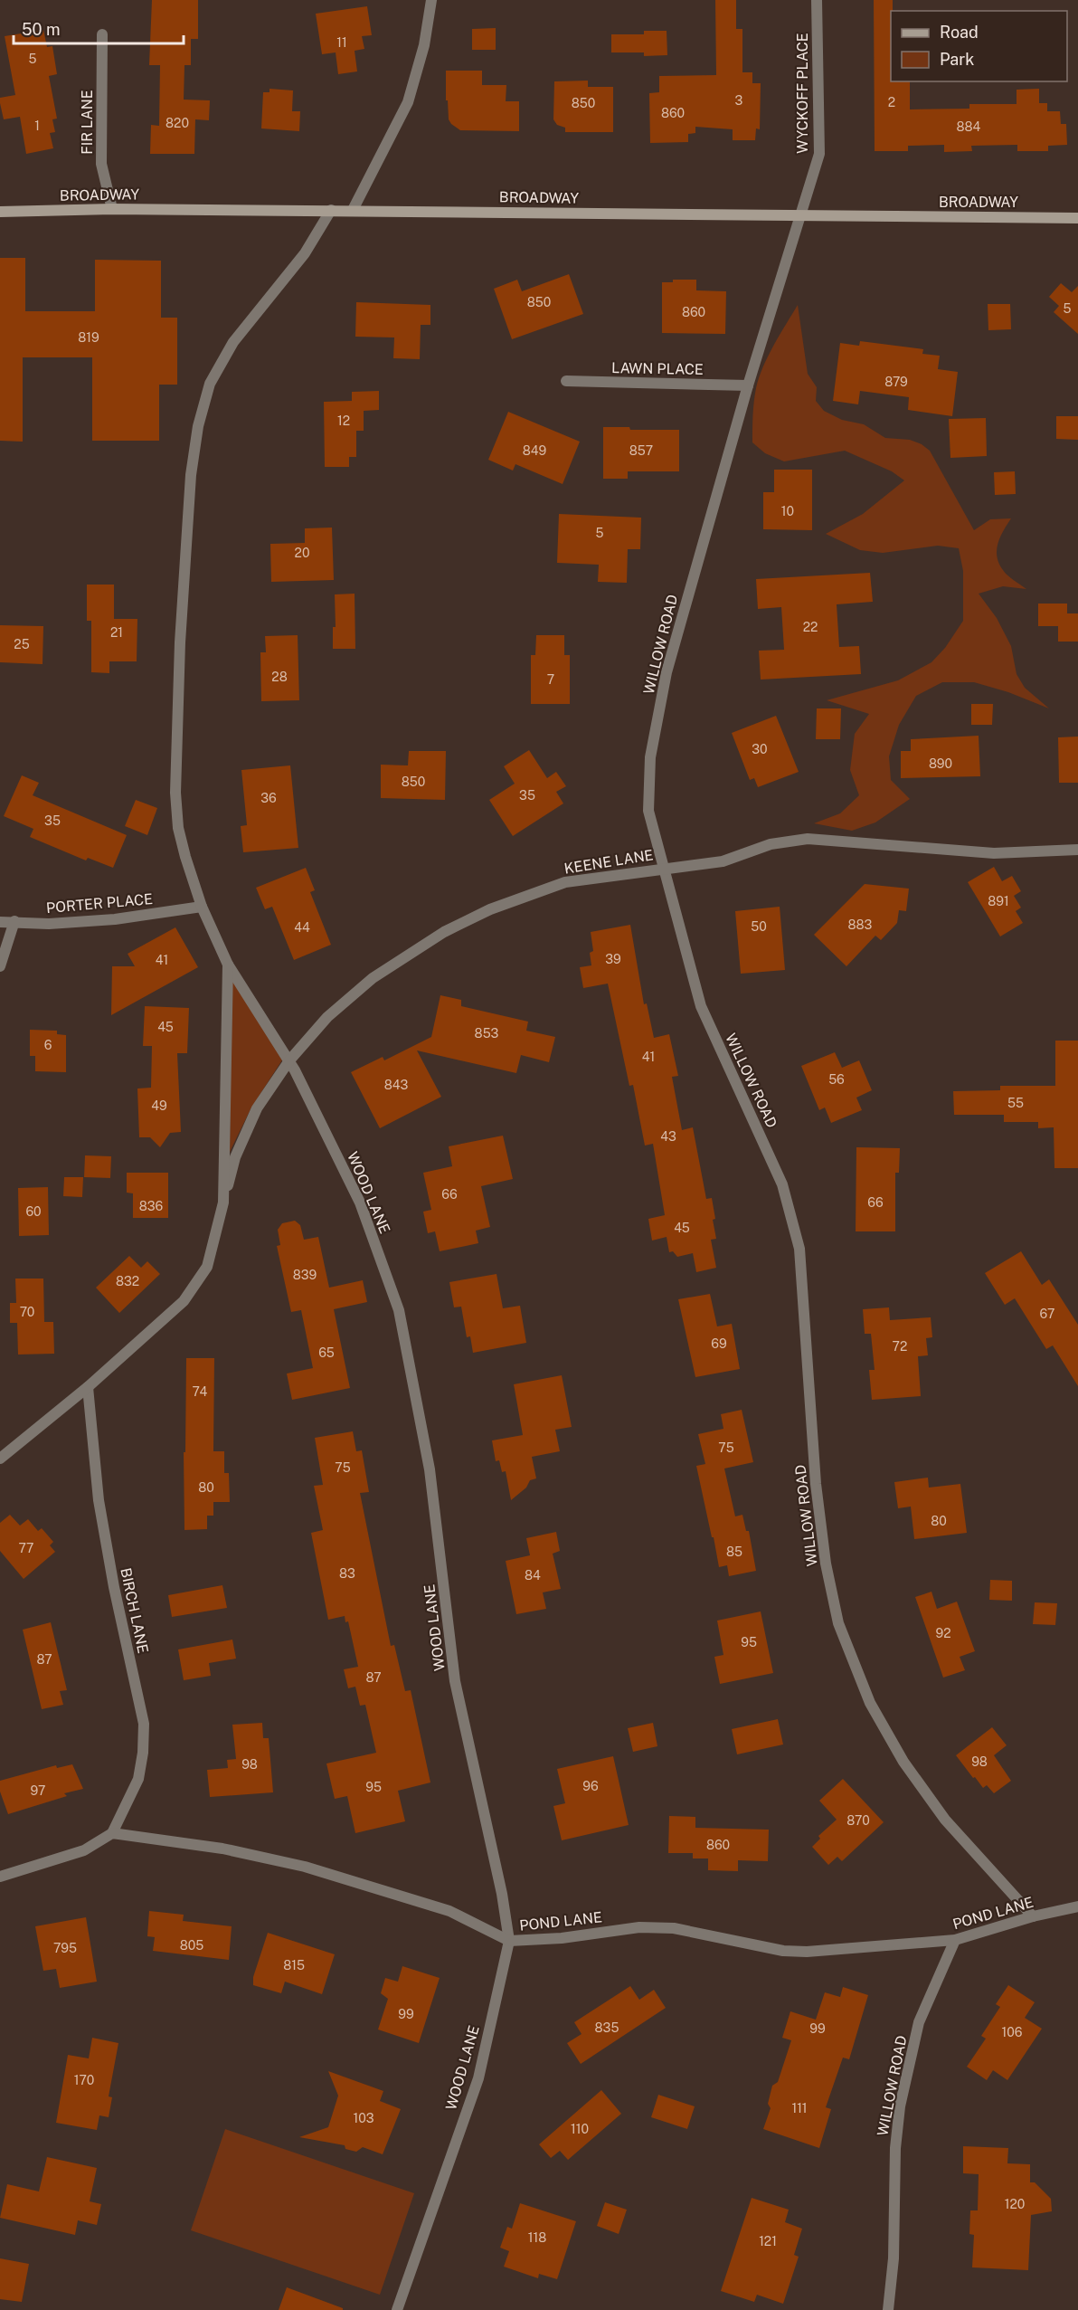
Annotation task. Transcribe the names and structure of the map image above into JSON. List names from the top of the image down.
{
  "streets": {
    "main road": ["BROADWAY"],
    "street": [
      "WYCKOFF PLACE",
      "FIR LANE",
      "LAWN PLACE",
      "WILLOW ROAD",
      "KEENE LANE",
      "PORTER PLACE",
      "WOOD LANE",
      "BIRCH LANE",
      "POND LANE"
    ]
  },
  "crossings": [
    ["WYCKOFF PLACE", "BROADWAY"],
    ["WYCKOFF PLACE", "WILLOW ROAD"],
    ["FIR LANE", "BROADWAY"],
    ["BROADWAY", "WILLOW ROAD"],
    ["BROADWAY", "WOOD LANE"],
    ["LAWN PLACE", "WILLOW ROAD"],
    ["WILLOW ROAD", "KEENE LANE"],
    ["WILLOW ROAD", "POND LANE"],
    ["KEENE LANE", "WOOD LANE"],
    ["PORTER PLACE", "WOOD LANE"],
    ["WOOD LANE", "POND LANE"],
    ["BIRCH LANE", "POND LANE"]
  ],
  "house_numbers": [
    "11",
    "5",
    "3",
    "2",
    "850",
    "860",
    "820",
    "1",
    "884",
    "850",
    "5",
    "860",
    "819",
    "879",
    "12",
    "849",
    "857",
    "10",
    "5",
    "20",
    "22",
    "21",
    "25",
    "28",
    "7",
    "30",
    "890",
    "850",
    "35",
    "36",
    "35",
    "891",
    "883",
    "50",
    "44",
    "39",
    "41",
    "45",
    "853",
    "6",
    "41",
    "56",
    "843",
    "55",
    "49",
    "43",
    "66",
    "66",
    "836",
    "60",
    "45",
    "839",
    "832",
    "70",
    "67",
    "69",
    "72",
    "65",
    "74",
    "75",
    "75",
    "80",
    "80",
    "77",
    "85",
    "83",
    "84",
    "92",
    "95",
    "87",
    "87",
    "98",
    "98",
    "96",
    "95",
    "97",
    "870",
    "860",
    "805",
    "795",
    "815",
    "99",
    "835",
    "99",
    "106",
    "170",
    "111",
    "103",
    "110",
    "120",
    "118",
    "121"
  ],
  "legend": ["Road", "Park"],
  "scale_bar": "50 m"
}
